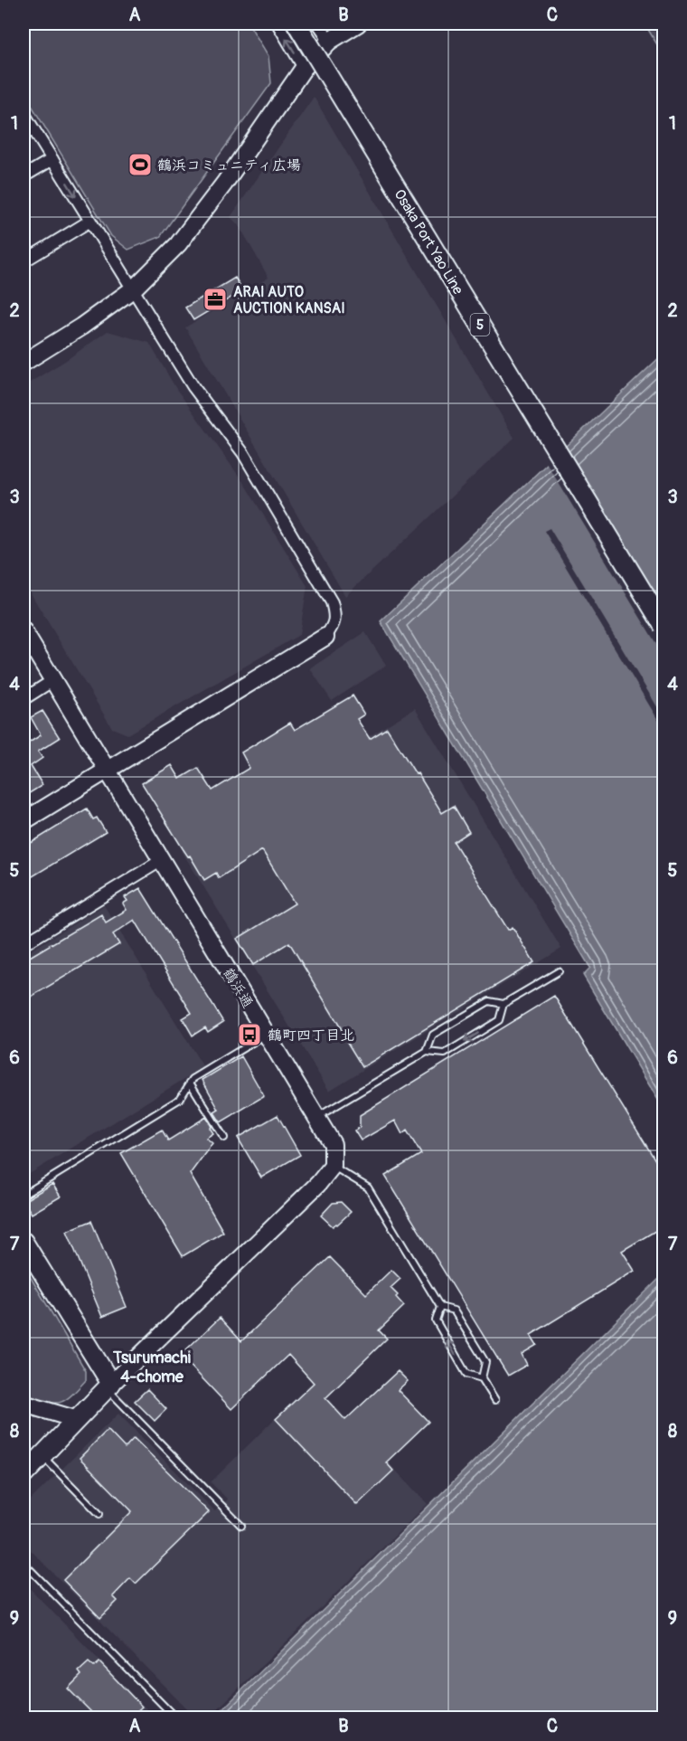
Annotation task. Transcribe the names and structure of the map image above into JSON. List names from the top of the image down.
{
  "streets": {
    "main road": ["Osaka Port Yao Line", "5"],
    "street": ["鶴浜通"]
  },
  "districts": ["Tsurumachi 4-chome"],
  "places": {
    "sports": ["鶴浜コミュニティ広場"],
    "office": ["ARAI AUTO AUCTION KANSAI"],
    "bus stop": ["鶴町四丁目北"]
  },
  "grid": {
    "columns": ["A", "B", "C"],
    "rows": [
      "1",
      "2",
      "3",
      "4",
      "5",
      "6",
      "7",
      "8",
      "9"
    ]
  }
}
